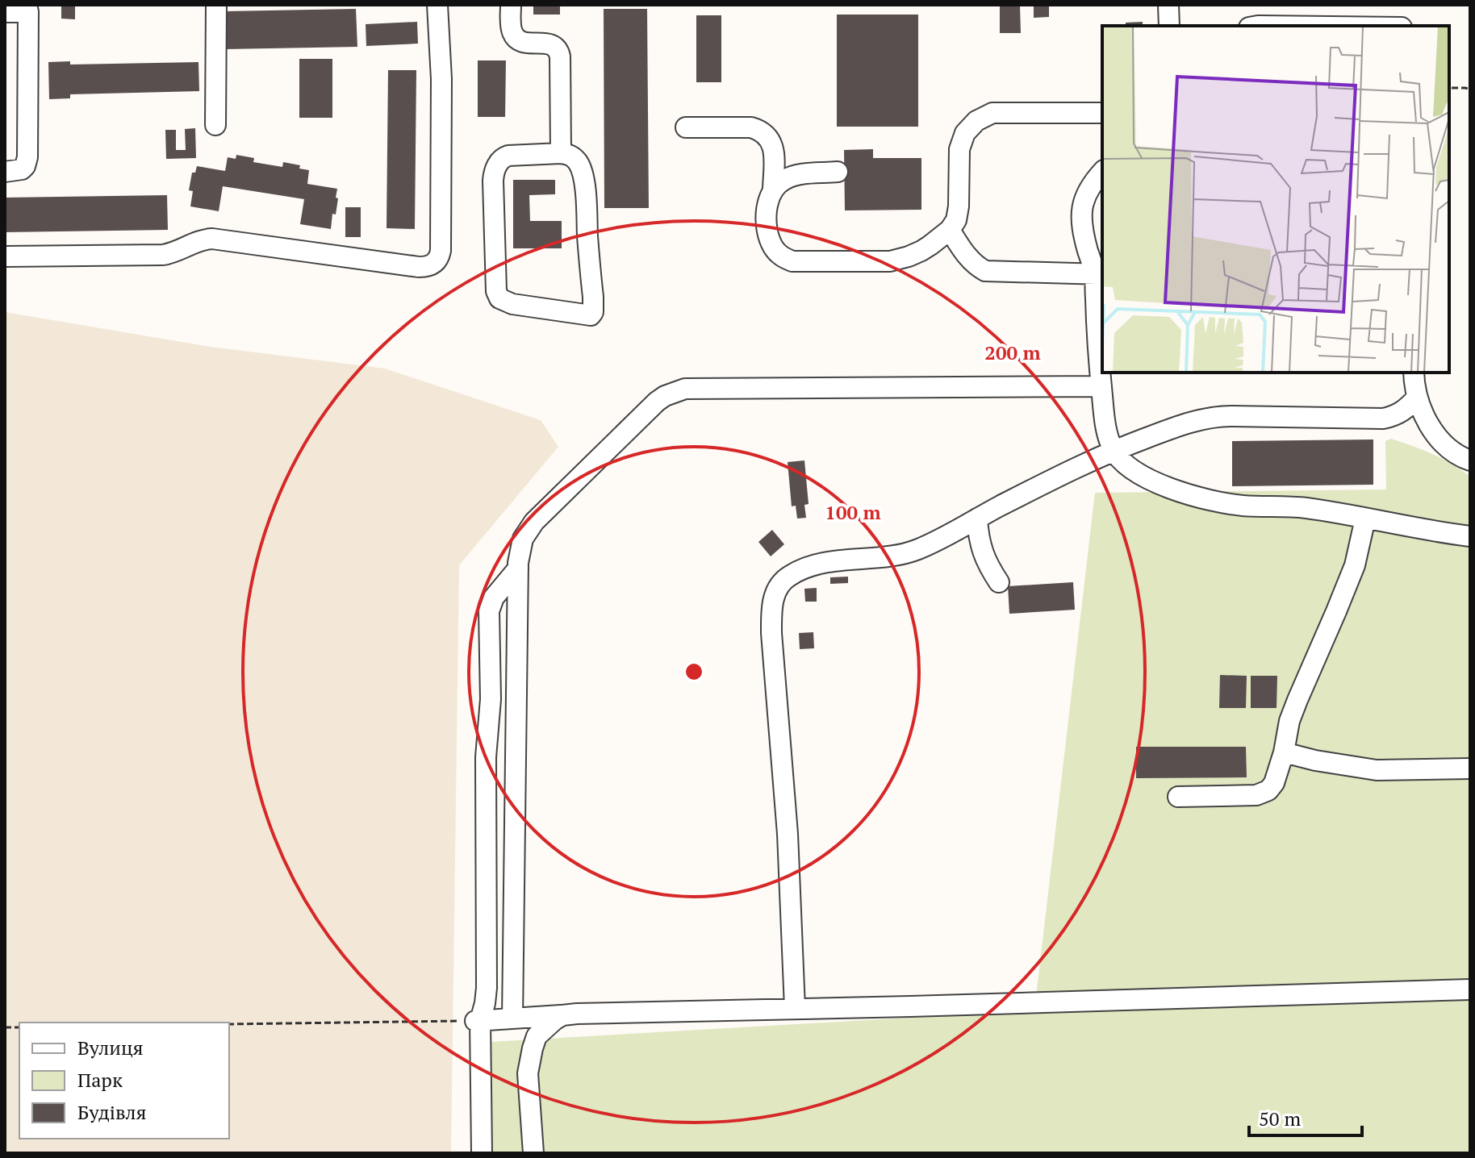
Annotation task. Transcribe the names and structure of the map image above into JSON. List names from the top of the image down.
{
  "legend": ["Вулиця", "Парк", "Будівля"],
  "scale_bar": "50 m",
  "rings": ["200 m", "100 m"]
}
